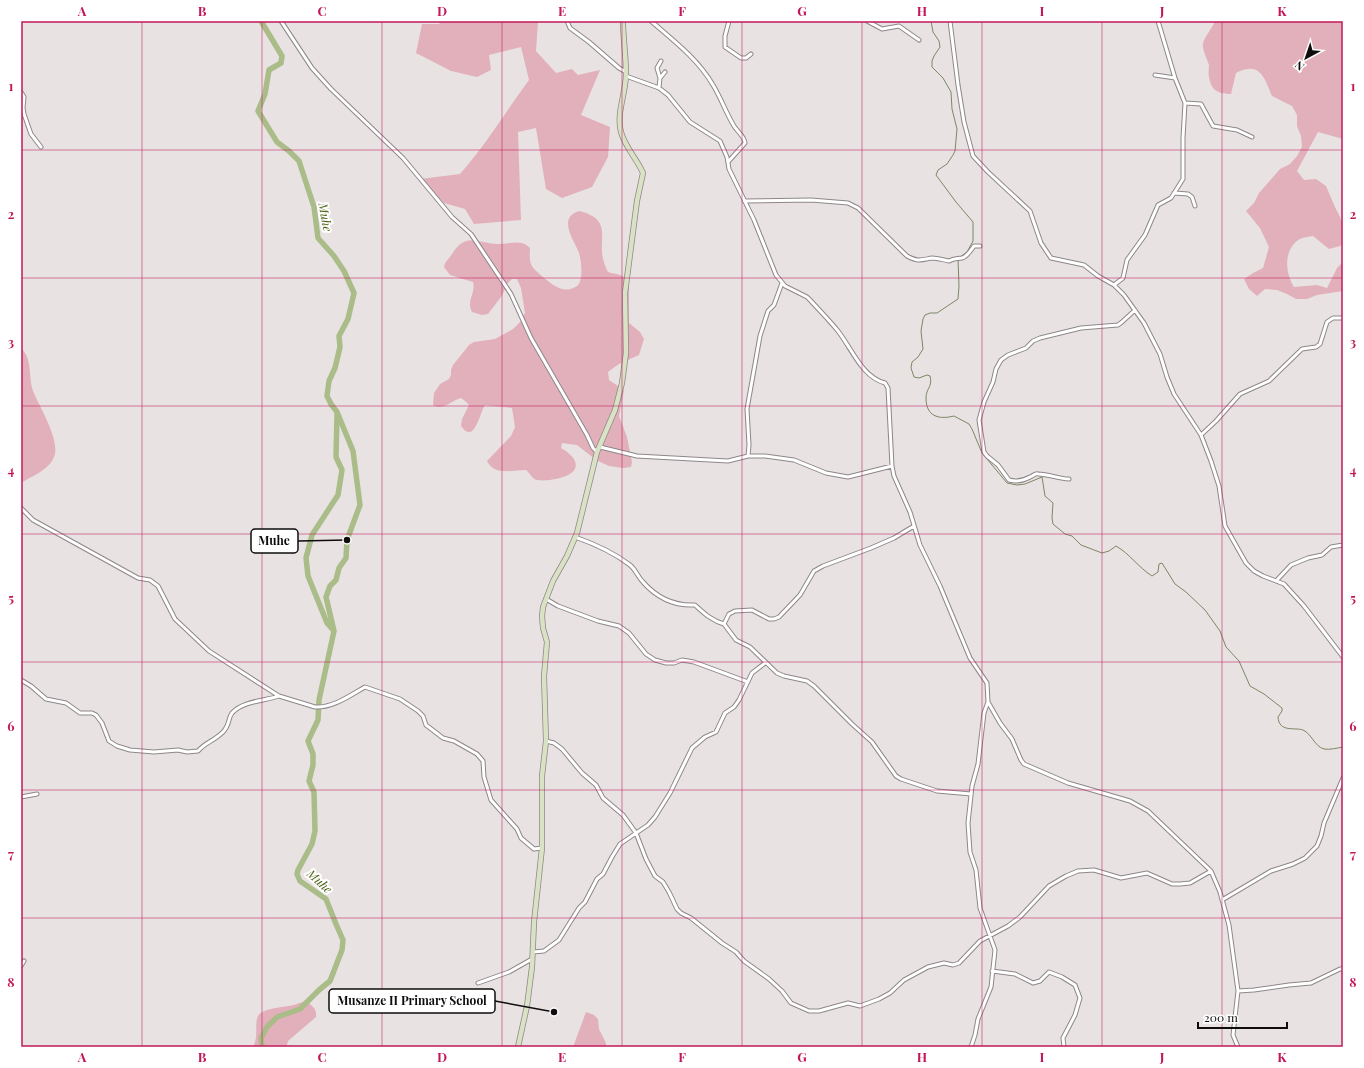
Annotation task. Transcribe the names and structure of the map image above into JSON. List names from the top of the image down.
{
  "water": ["Muhe"],
  "places": ["Muhe", "Musanze II Primary School"],
  "scale_bar": "200 m",
  "north": "bottom left",
  "grid": {
    "columns": [
      "A",
      "B",
      "C",
      "D",
      "E",
      "F",
      "G",
      "H",
      "I",
      "J",
      "K"
    ],
    "rows": [
      "1",
      "2",
      "3",
      "4",
      "5",
      "6",
      "7",
      "8"
    ]
  }
}
